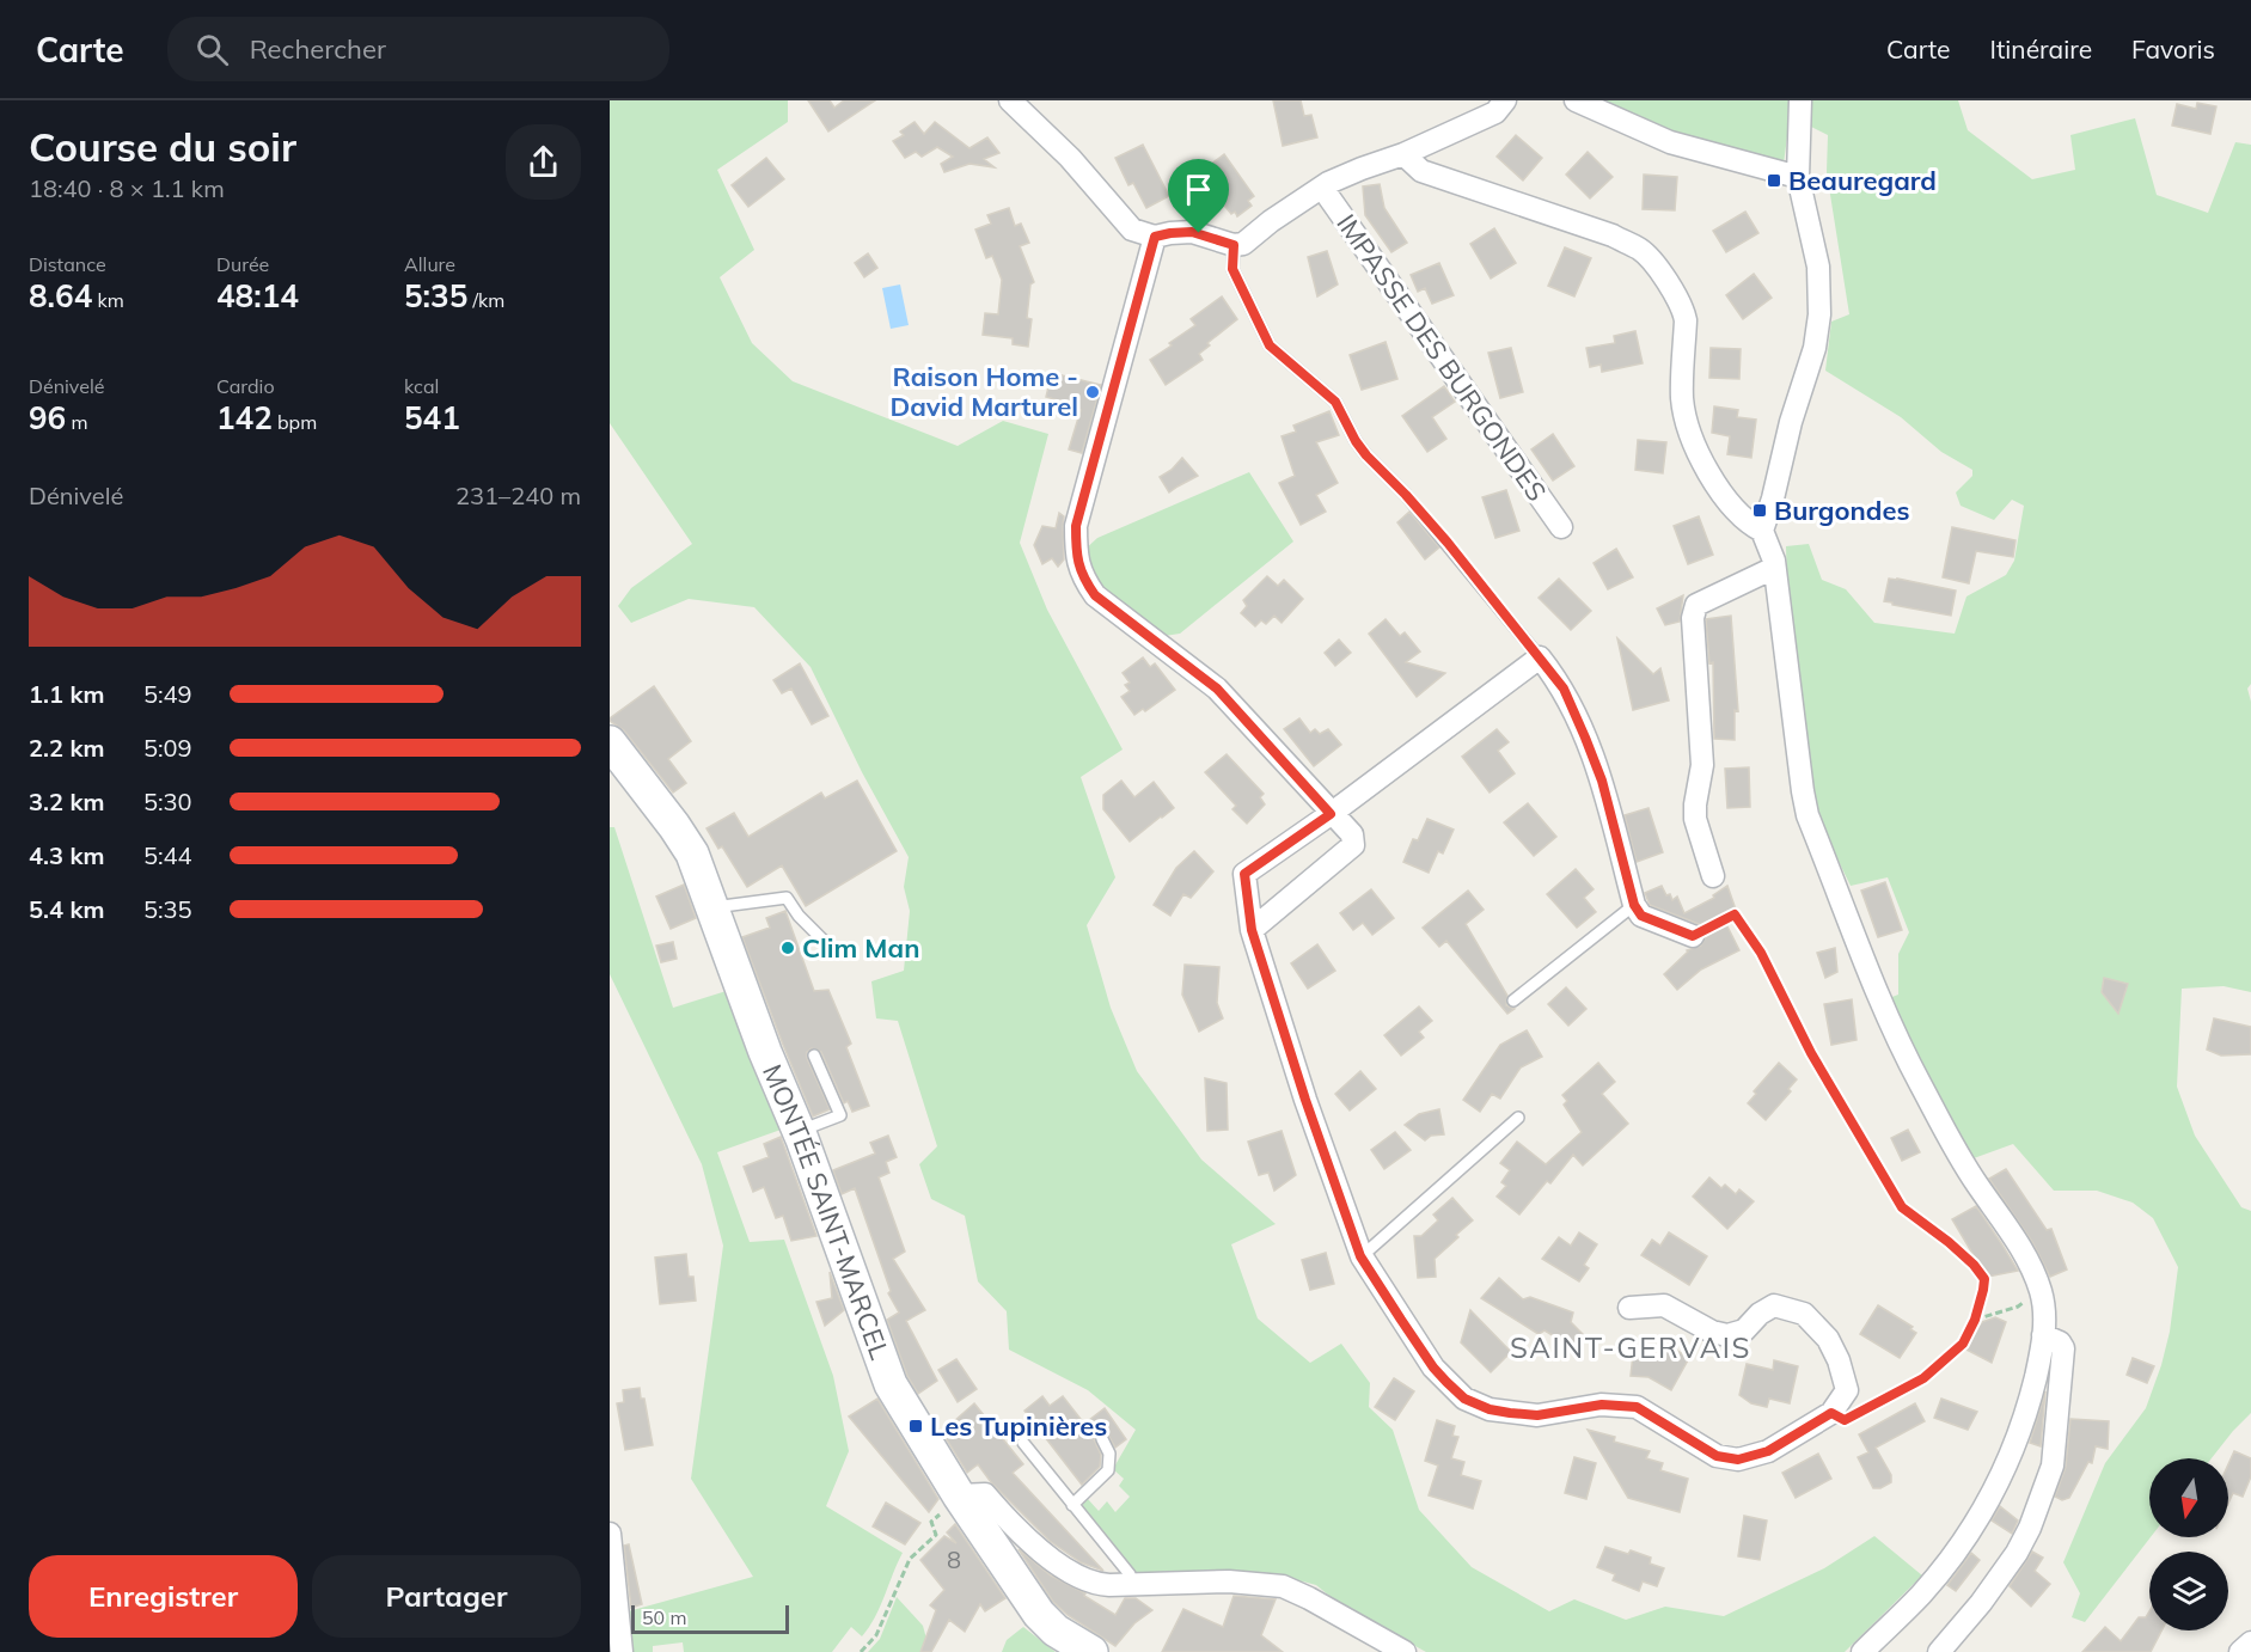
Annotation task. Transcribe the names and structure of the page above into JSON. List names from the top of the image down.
{
  "streets": {
    "main road": ["MONTÉE SAINT-MARCEL"],
    "street": ["IMPASSE DES BURGONDES"]
  },
  "districts": ["SAINT-GERVAIS"],
  "places": {
    "transit": ["Beauregard", "Burgondes", "Les Tupinières"],
    "other": ["Raison Home - David Marturel", "Clim Man"]
  },
  "house_numbers": ["8"],
  "scale_bar": "50 m",
  "north": "bottom",
  "page": {
    "header": "Carte",
    "search": "Rechercher",
    "nav": ["Carte", "Itinéraire", "Favoris"],
    "heading": ["Course du soir", "18:40 · 8 × 1.1 km"],
    "stats": [
      ["Distance", "8.64 km"],
      ["Durée", "48:14"],
      ["Allure", "5:35 /km"],
      ["Dénivelé", "96 m"],
      ["Cardio", "142 bpm"],
      ["kcal", "541"]
    ],
    "chart": ["Dénivelé", "231–240 m"],
    "list": [
      {
        "name": "1.1 km",
        "note": "5:49"
      },
      {
        "name": "2.2 km",
        "note": "5:09"
      },
      {
        "name": "3.2 km",
        "note": "5:30"
      },
      {
        "name": "4.3 km",
        "note": "5:44"
      },
      {
        "name": "5.4 km",
        "note": "5:35"
      }
    ],
    "buttons": ["Enregistrer", "Partager"],
    "scale": "50 m"
  }
}
